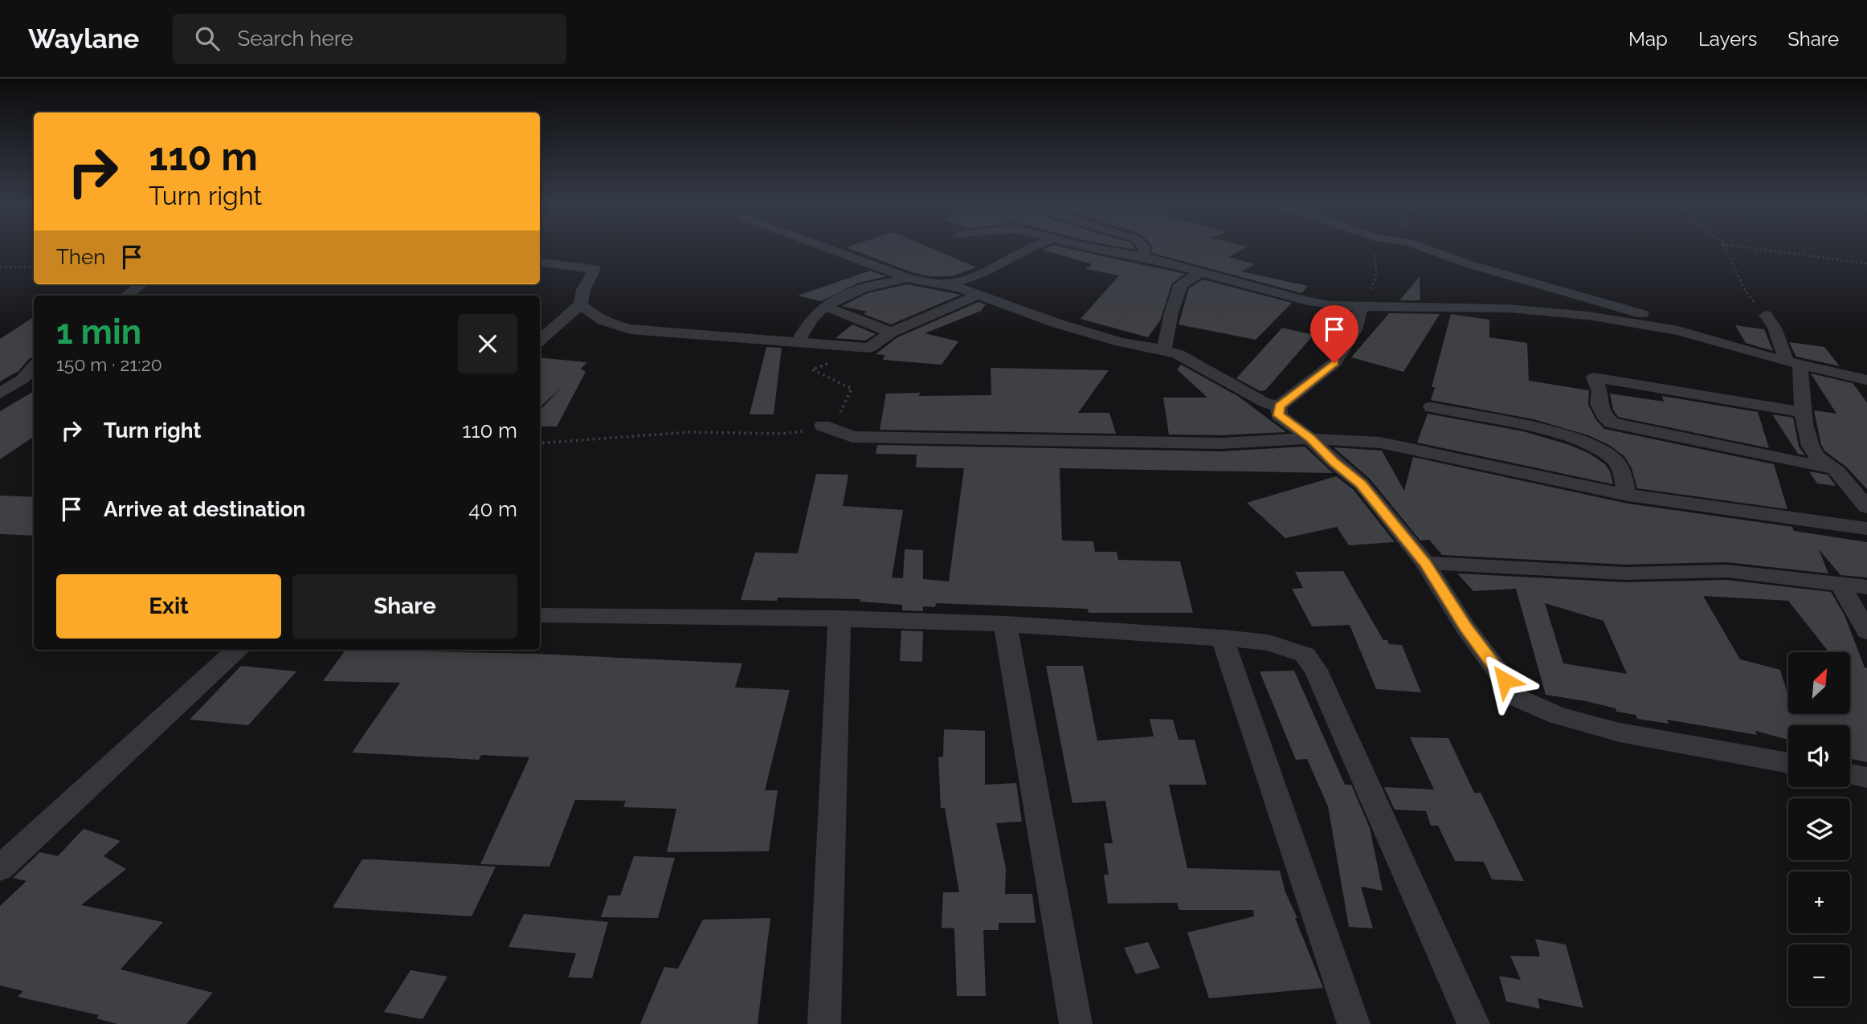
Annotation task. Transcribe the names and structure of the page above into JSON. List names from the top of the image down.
{
  "north": "top right",
  "page": {
    "header": "Waylane",
    "search": "Search here",
    "nav": ["Map", "Layers", "Share"],
    "turn": ["110 m", "Turn right"],
    "then": "Then",
    "heading": ["1 min", "150 m · 21:20"],
    "list": [
      {
        "name": "Turn right",
        "value": "110 m"
      },
      {
        "name": "Arrive at destination",
        "value": "40 m"
      }
    ],
    "buttons": ["Exit", "Share"],
    "map_buttons": ["+", "−"]
  }
}
